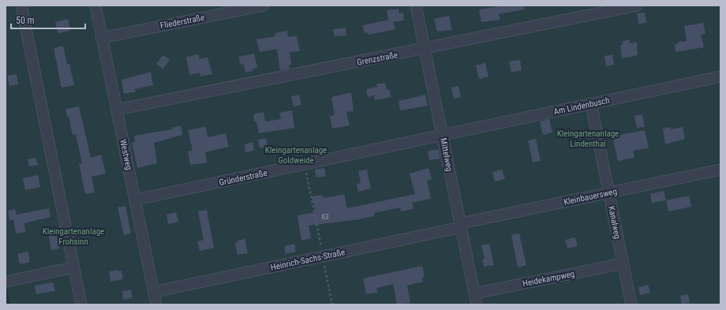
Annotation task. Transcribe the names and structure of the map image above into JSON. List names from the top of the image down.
{
  "streets": {
    "lane": [
      "Fliederstraße",
      "Grenzstraße",
      "Am Lindenbusch",
      "Westweg",
      "Mittelweg",
      "Gründerstraße",
      "Kleinbauersweg",
      "Kanalweg",
      "Heinrich-Sachs-Straße",
      "Heidekampweg"
    ]
  },
  "crossings": [
    ["Fliederstraße", "Westweg"],
    ["Grenzstraße", "Westweg"],
    ["Grenzstraße", "Mittelweg"],
    ["Am Lindenbusch", "Mittelweg"],
    ["Am Lindenbusch", "Gründerstraße"],
    ["Am Lindenbusch", "Kanalweg"],
    ["Westweg", "Gründerstraße"],
    ["Westweg", "Heinrich-Sachs-Straße"],
    ["Mittelweg", "Gründerstraße"],
    ["Mittelweg", "Kleinbauersweg"],
    ["Mittelweg", "Heinrich-Sachs-Straße"],
    ["Mittelweg", "Heidekampweg"],
    ["Kleinbauersweg", "Kanalweg"],
    ["Kleinbauersweg", "Heinrich-Sachs-Straße"],
    ["Kanalweg", "Heidekampweg"]
  ],
  "parks": ["Kleingartenanlage Lindenthal", "Kleingartenanlage Goldweide", "Kleingartenanlage Frohsinn"],
  "house_numbers": ["63"],
  "scale_bar": "50 m"
}
